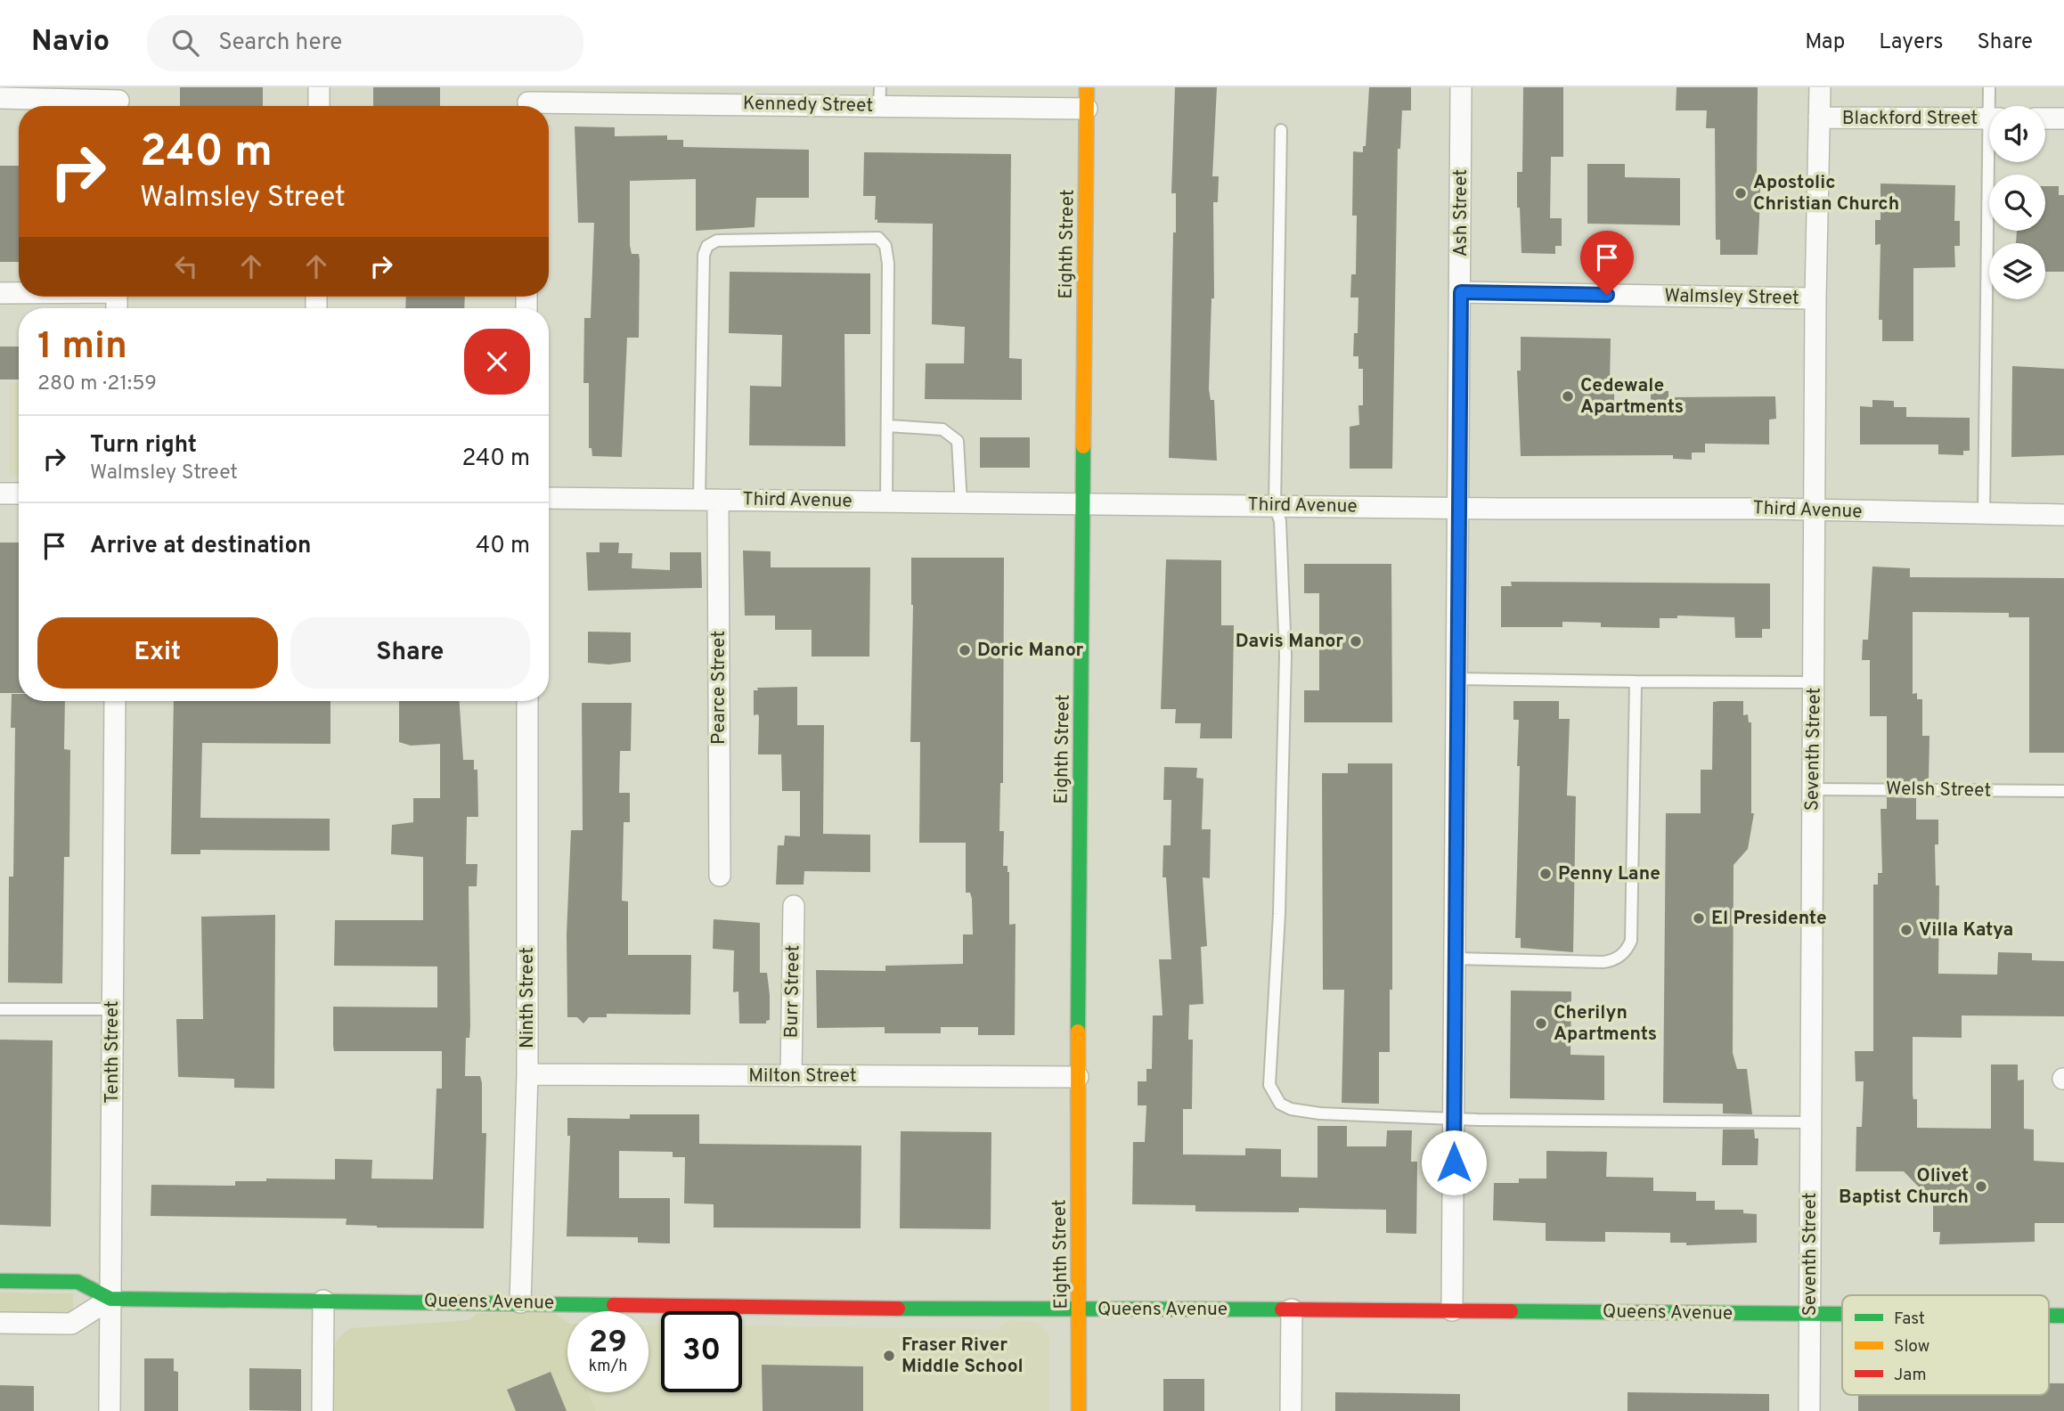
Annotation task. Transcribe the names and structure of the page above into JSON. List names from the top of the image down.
{
  "streets": {
    "street": [
      "Kennedy Street",
      "Blackford Street",
      "Ash Street",
      "Eighth Street",
      "Walmsley Street",
      "Third Avenue",
      "Pearce Street",
      "Seventh Street",
      "Burr Street",
      "Ninth Street",
      "Tenth Street",
      "Milton Street",
      "Queens Avenue"
    ],
    "lane": ["Welsh Street"]
  },
  "crossings": [
    ["Kennedy Street", "Eighth Street"],
    ["Blackford Street", "Seventh Street"],
    ["Ash Street", "Walmsley Street"],
    ["Ash Street", "Third Avenue"],
    ["Ash Street", "Queens Avenue"],
    ["Eighth Street", "Third Avenue"],
    ["Eighth Street", "Milton Street"],
    ["Eighth Street", "Queens Avenue"],
    ["Walmsley Street", "Seventh Street"],
    ["Third Avenue", "Pearce Street"],
    ["Third Avenue", "Seventh Street"],
    ["Seventh Street", "Welsh Street"],
    ["Seventh Street", "Queens Avenue"],
    ["Burr Street", "Milton Street"],
    ["Ninth Street", "Milton Street"],
    ["Ninth Street", "Queens Avenue"],
    ["Tenth Street", "Queens Avenue"]
  ],
  "places": [
    "Apostolic Christian Church",
    "Cedewale Apartments",
    "Davis Manor",
    "Doric Manor",
    "Penny Lane",
    "El Presidente",
    "Villa Katya",
    "Cherilyn Apartments",
    "Olivet Baptist Church",
    "Fraser River Middle School"
  ],
  "legend": ["Fast", "Slow", "Jam"],
  "page": {
    "header": "Navio",
    "search": "Search here",
    "nav": ["Map", "Layers", "Share"],
    "turn": ["240 m", "Walmsley Street"],
    "heading": ["1 min", "280 m · 21:59"],
    "list": [
      {
        "name": "Turn right",
        "note": "Walmsley Street",
        "value": "240 m"
      },
      {
        "name": "Arrive at destination",
        "value": "40 m"
      }
    ],
    "buttons": ["Exit", "Share"],
    "speed": "29 km/h",
    "limit": "30"
  }
}
